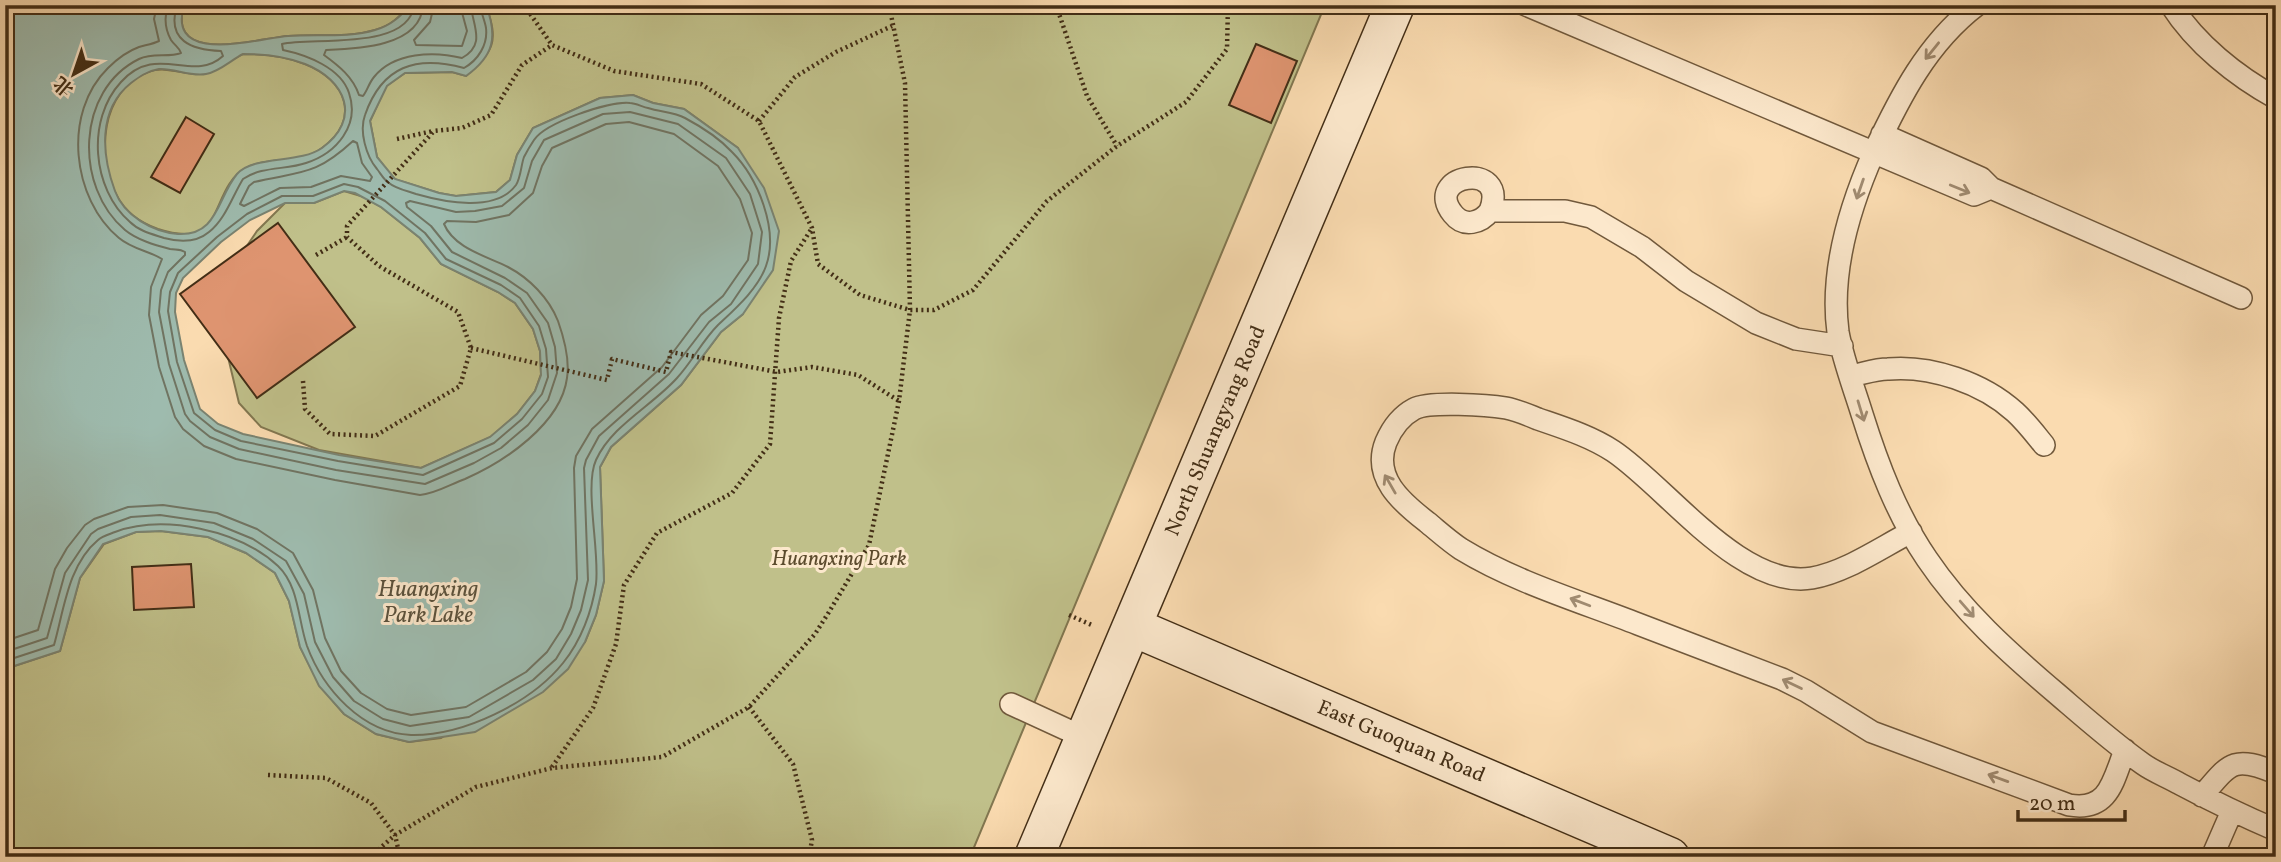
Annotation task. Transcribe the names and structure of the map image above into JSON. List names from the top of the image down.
{
  "streets": {
    "street": ["North Shuangyang Road", "East Guoquan Road"]
  },
  "crossings": [
    ["North Shuangyang Road", "East Guoquan Road"]
  ],
  "water": ["Huangxing Park Lake"],
  "parks": ["Huangxing Park"],
  "scale_bar": "20 m",
  "north": "bottom left"
}
